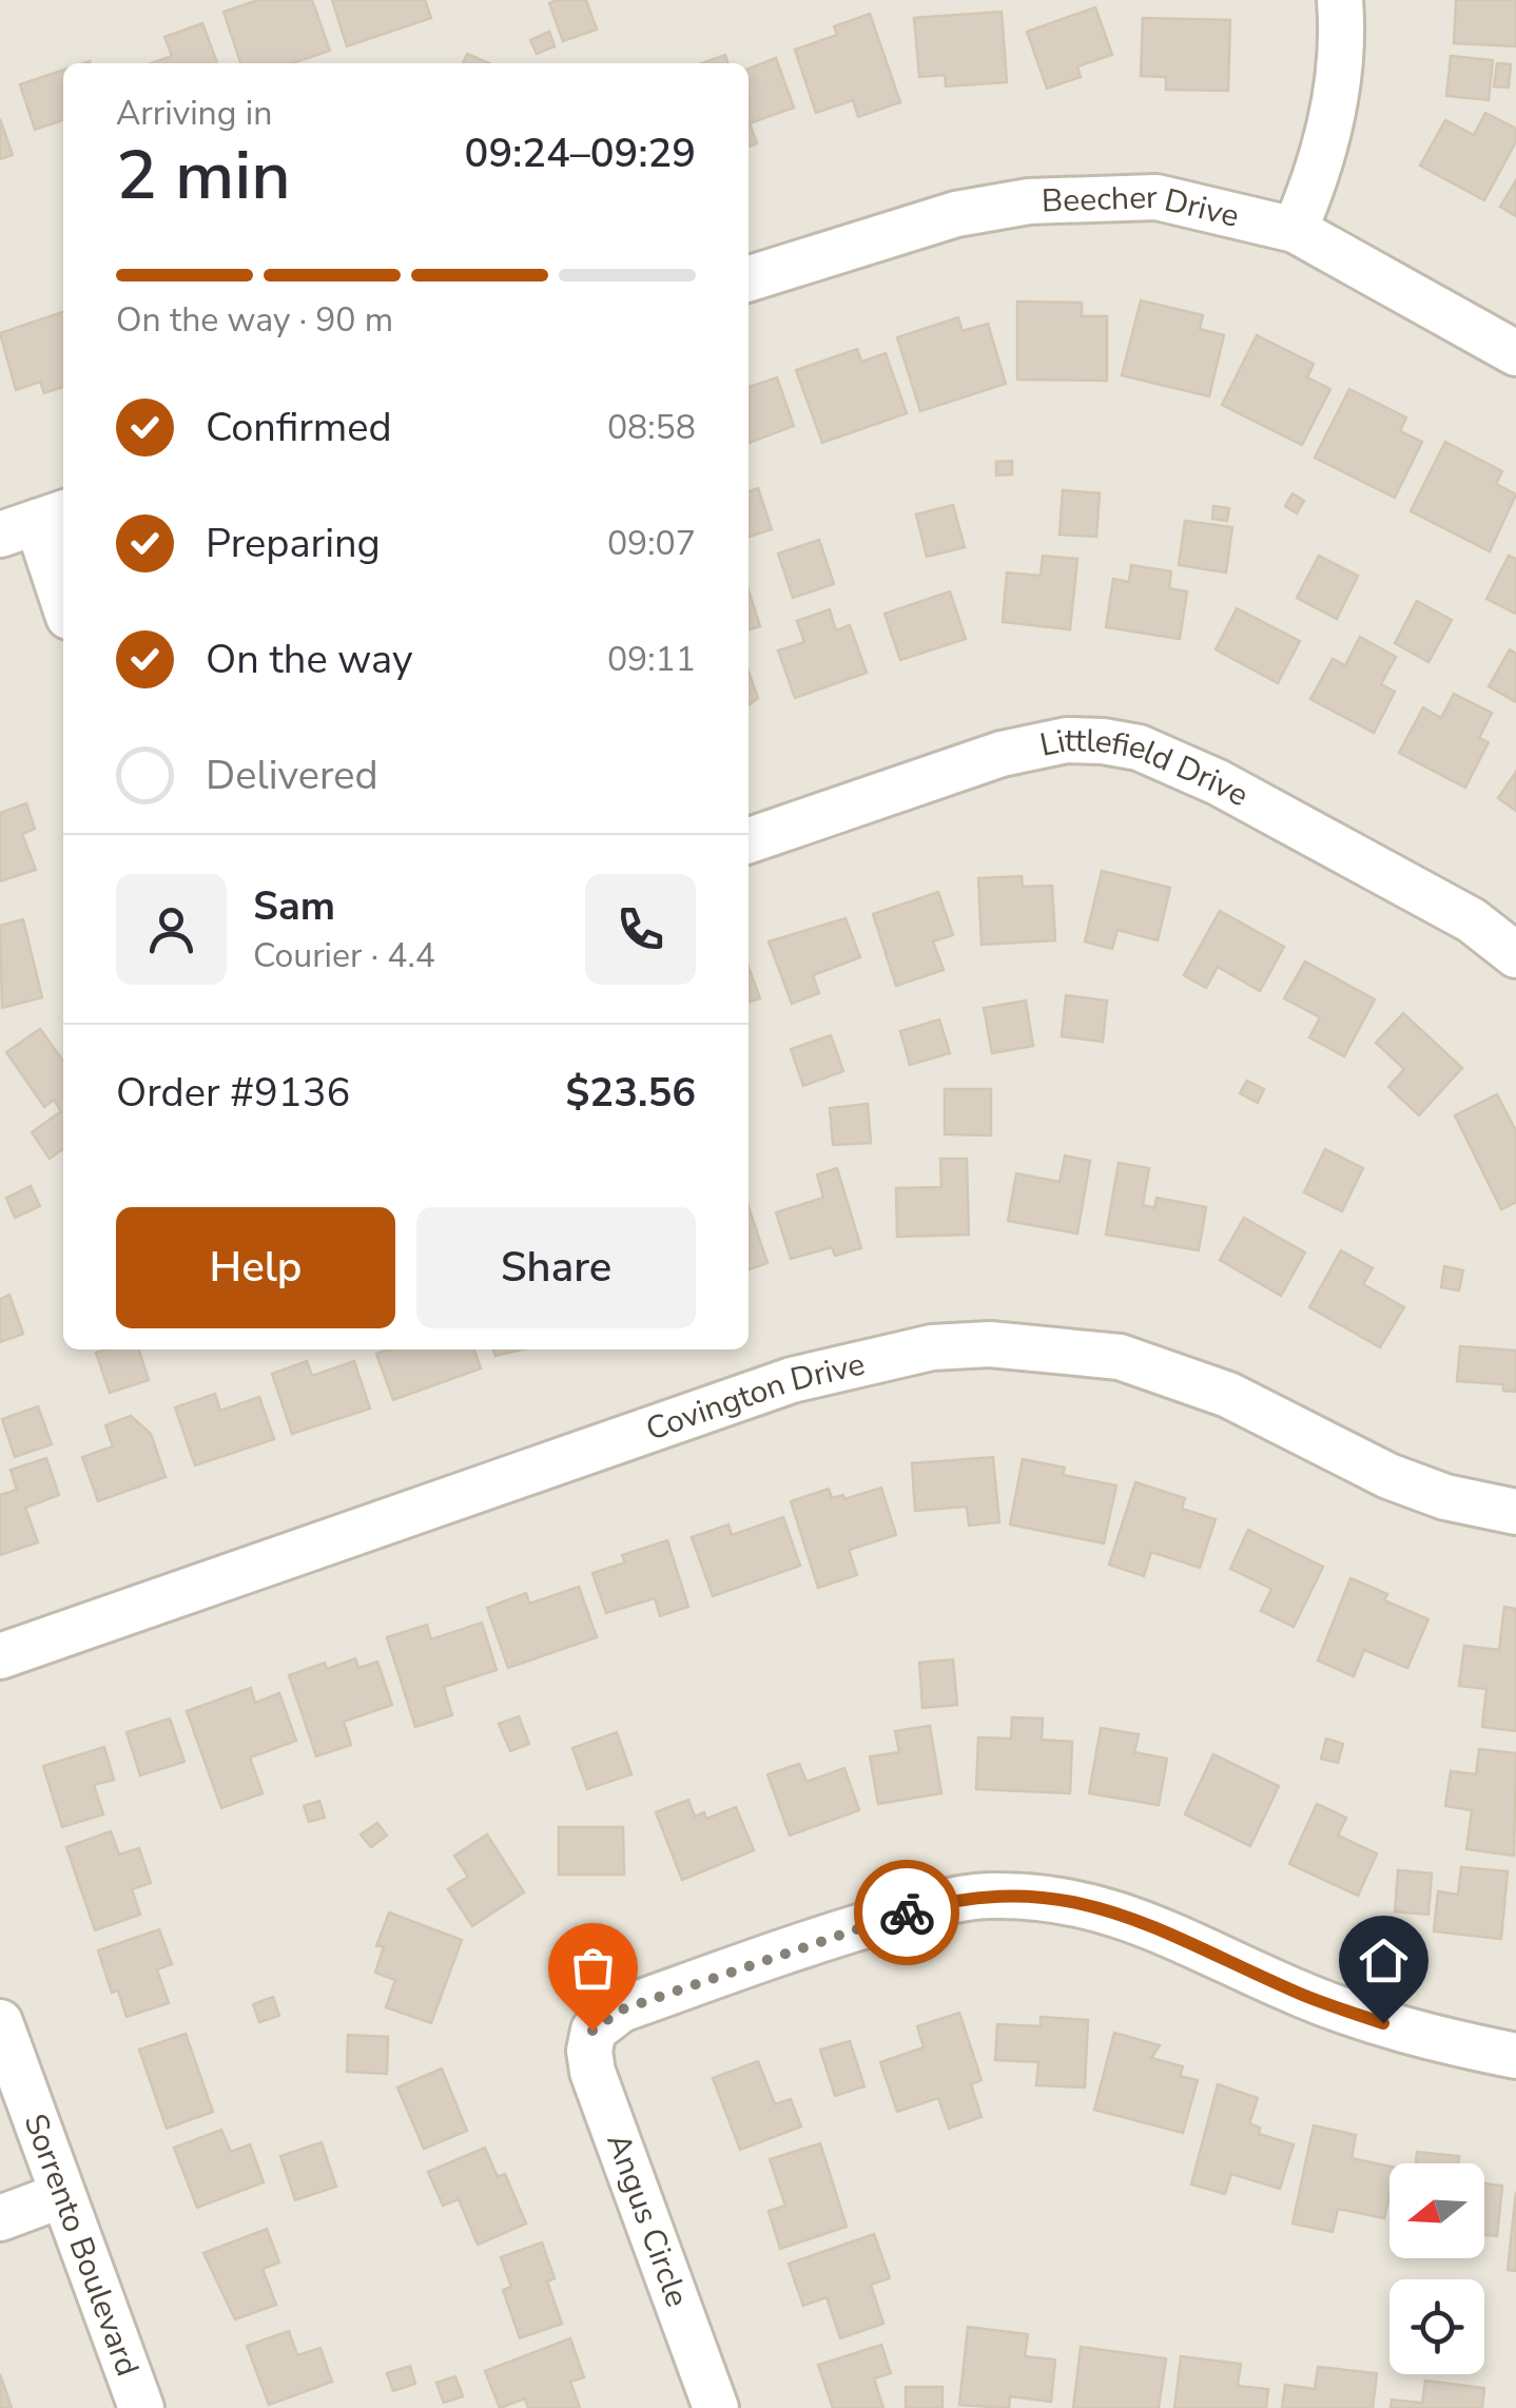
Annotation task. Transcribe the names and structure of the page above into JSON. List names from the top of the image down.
{
  "streets": {
    "street": [
      "Beecher Drive",
      "Littlefield Drive",
      "Covington Drive",
      "Angus Circle",
      "Sorrento Boulevard"
    ]
  },
  "north": "left",
  "page": {
    "heading": ["2 min", "Arriving in", "09:24–09:29"],
    "panel": [
      "Sam",
      "Courier · 4.4",
      "Order #9136",
      "$23.56"
    ],
    "bar": "On the way · 90 m",
    "list": [
      ["Confirmed", "08:58"],
      ["Preparing", "09:07"],
      ["On the way", "09:11"],
      "Delivered"
    ],
    "buttons": ["Help", "Share"]
  }
}
